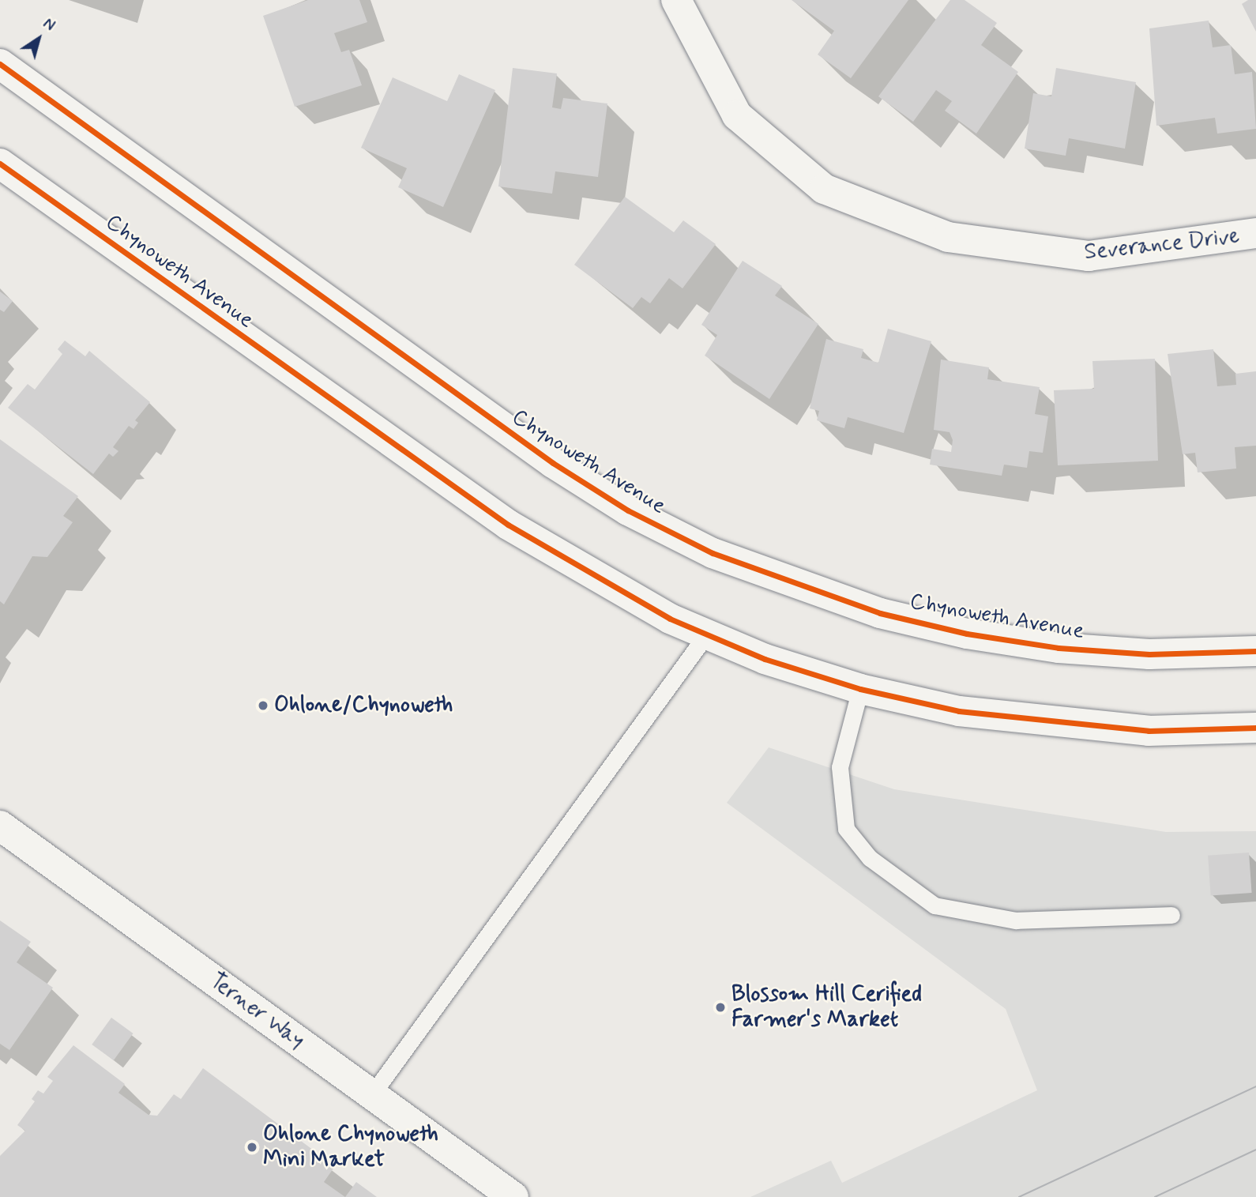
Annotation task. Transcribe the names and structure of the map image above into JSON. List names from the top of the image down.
{
  "streets": {
    "street": ["Severance Drive", "Chynoweth Avenue", "Terner Way"]
  },
  "places": ["Ohlone/Chynoweth", "Blossom Hill Cerified Farmer's Market", "Ohlone Chynoweth Mini Market"],
  "north": "top right"
}
